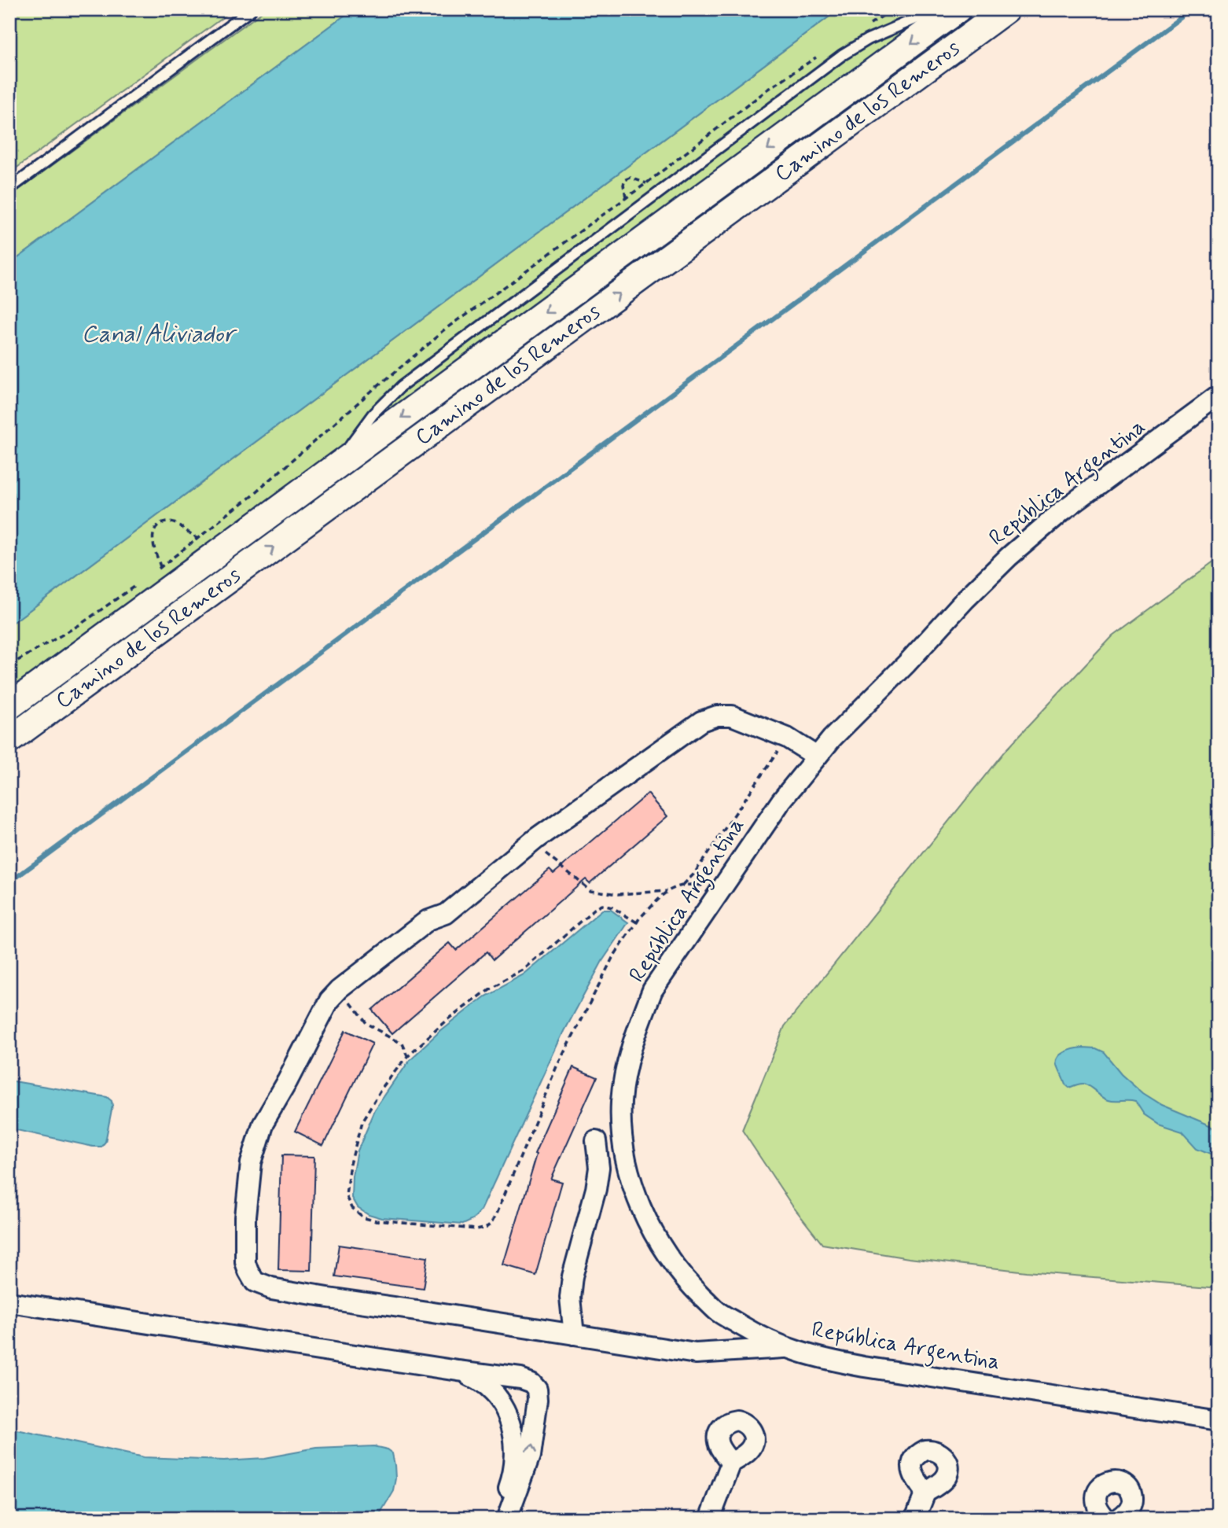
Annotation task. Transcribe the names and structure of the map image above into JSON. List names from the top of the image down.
{
  "streets": {
    "main road": ["Camino de los Remeros"],
    "street": ["República Argentina"]
  },
  "water": ["Canal Aliviador"]
}
